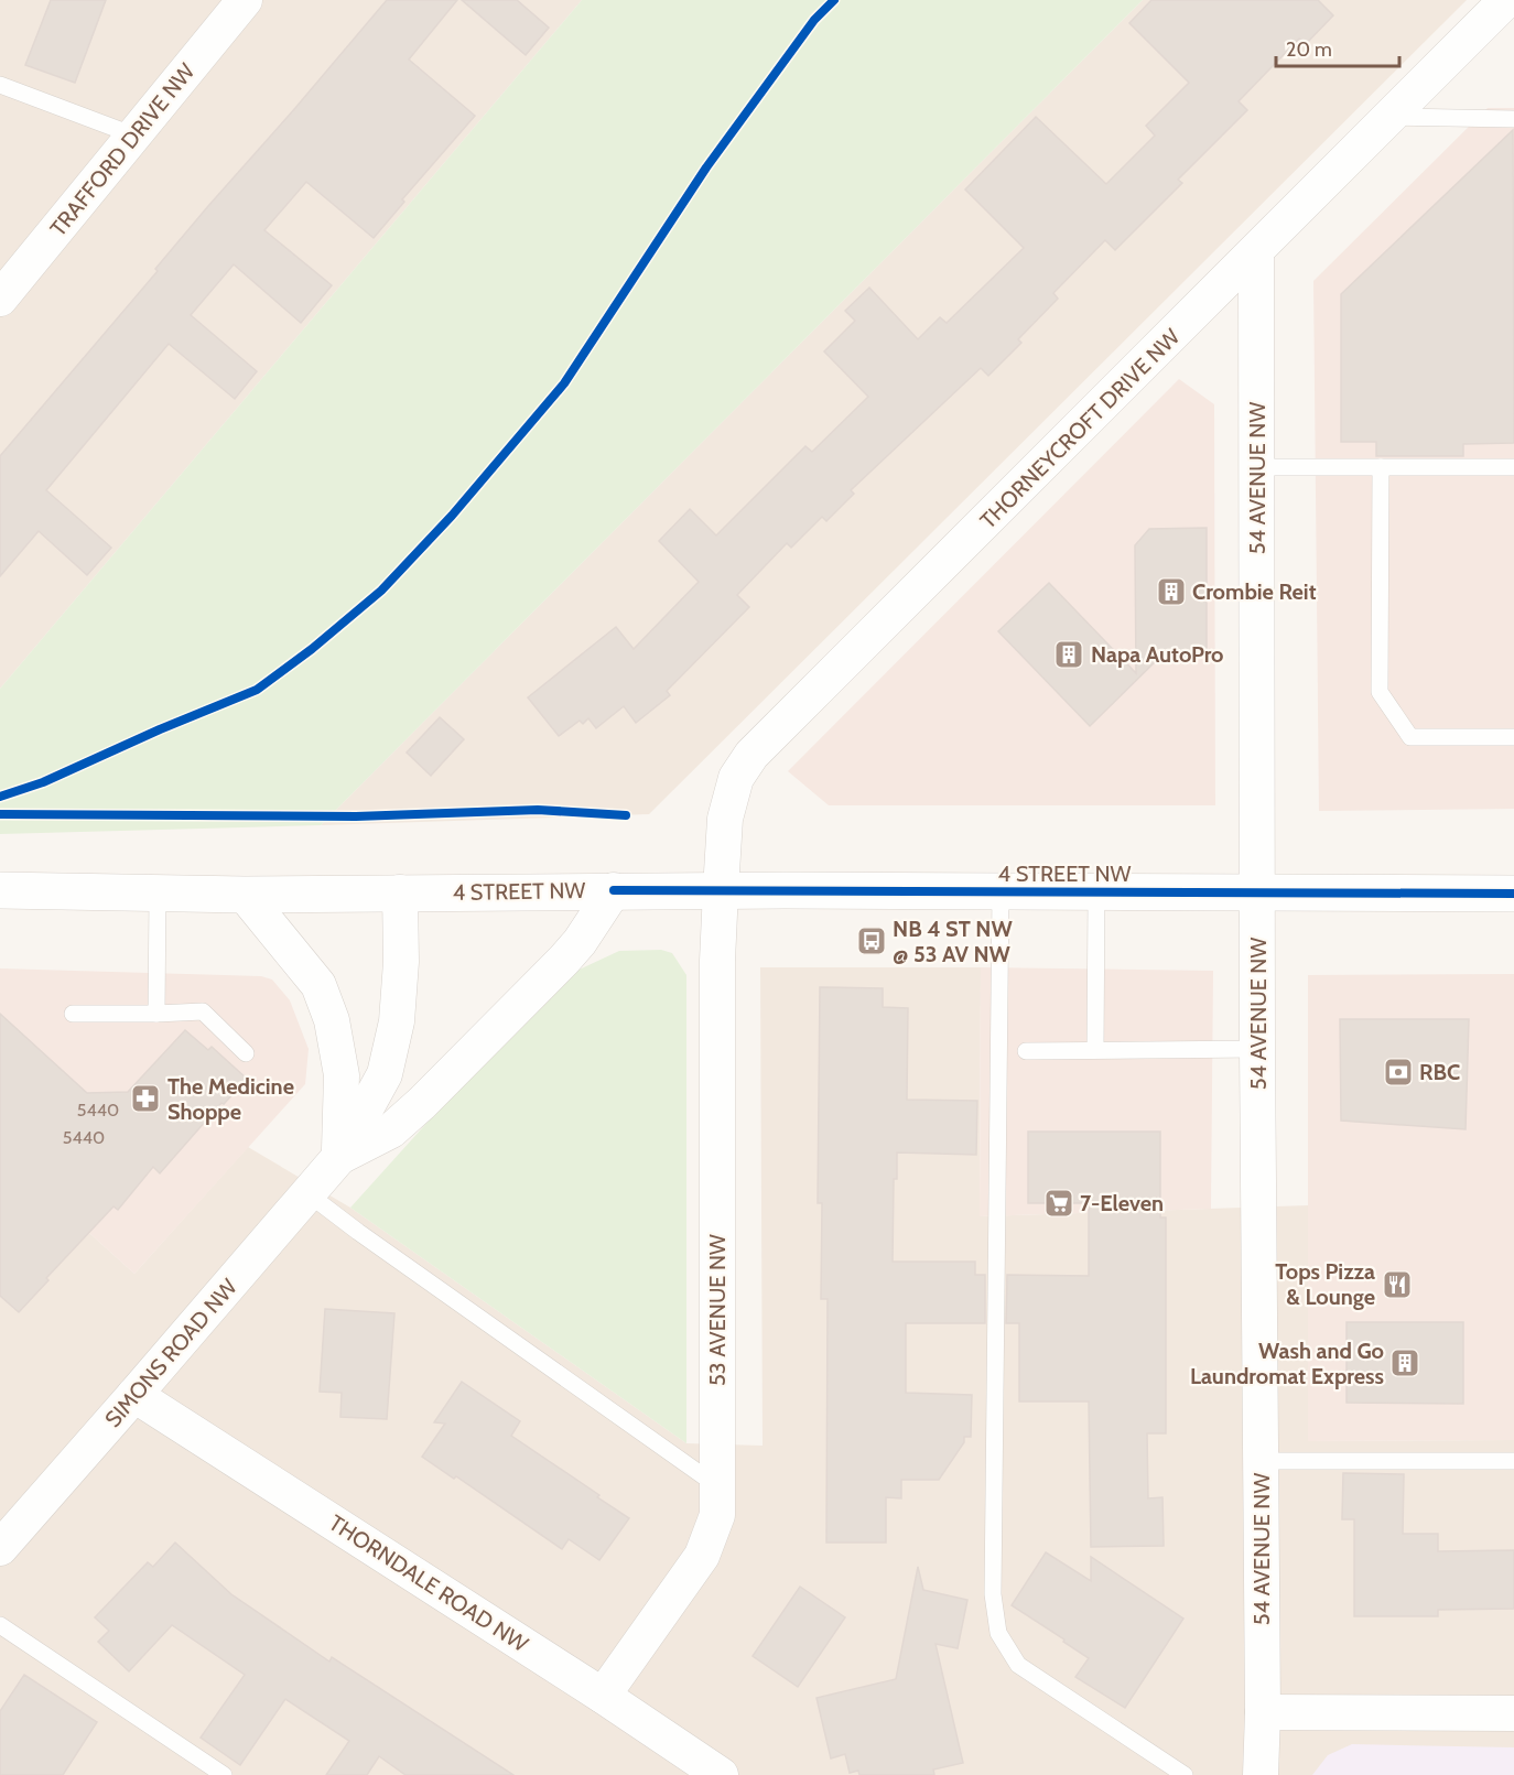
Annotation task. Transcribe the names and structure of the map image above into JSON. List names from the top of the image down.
{
  "streets": {
    "main road": ["4 STREET NW"],
    "street": [
      "TRAFFORD DRIVE NW",
      "THORNEYCROFT DRIVE NW",
      "54 AVENUE NW",
      "53 AVENUE NW",
      "SIMONS ROAD NW",
      "THORNDALE ROAD NW"
    ]
  },
  "crossings": [
    ["THORNEYCROFT DRIVE NW", "54 AVENUE NW"],
    ["THORNEYCROFT DRIVE NW", "4 STREET NW"],
    ["THORNEYCROFT DRIVE NW", "53 AVENUE NW"],
    ["54 AVENUE NW", "4 STREET NW"],
    ["4 STREET NW", "53 AVENUE NW"],
    ["4 STREET NW", "SIMONS ROAD NW"],
    ["53 AVENUE NW", "THORNDALE ROAD NW"],
    ["SIMONS ROAD NW", "THORNDALE ROAD NW"]
  ],
  "places": {
    "building": ["Crombie Reit", "Napa AutoPro", "Wash and Go Laundromat Express"],
    "bus stop": ["NB 4 ST NW @ 53 AV NW"],
    "bank": ["RBC"],
    "pharmacy": ["The Medicine Shoppe"],
    "supermarket": ["7-Eleven"],
    "restaurant": ["Tops Pizza & Lounge"]
  },
  "house_numbers": ["5440", "5440"],
  "scale_bar": "20 m"
}
